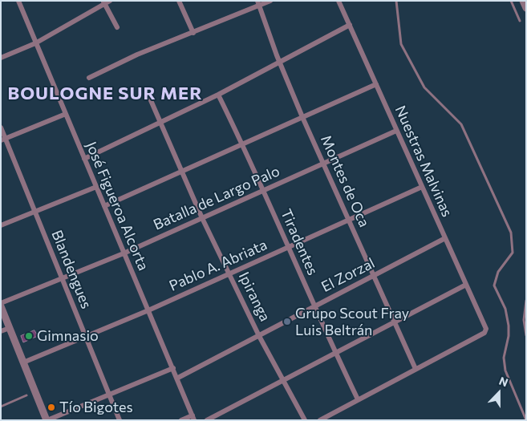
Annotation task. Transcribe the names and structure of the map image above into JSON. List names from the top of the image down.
{
  "streets": {
    "street": [
      "Nuestras Malvinas",
      "Montes de Oca",
      "Batalla de Largo Palo",
      "José Figueroa Alcorta",
      "Tiradentes",
      "Pablo A. Abriata",
      "Blandengues",
      "El Zorzal",
      "Ipiranga"
    ]
  },
  "crossings": [
    ["Nuestras Malvinas", "Montes de Oca"],
    ["Nuestras Malvinas", "Batalla de Largo Palo"],
    ["Nuestras Malvinas", "Pablo A. Abriata"],
    ["Nuestras Malvinas", "El Zorzal"],
    ["Montes de Oca", "Batalla de Largo Palo"],
    ["Montes de Oca", "Pablo A. Abriata"],
    ["Montes de Oca", "El Zorzal"],
    ["Batalla de Largo Palo", "José Figueroa Alcorta"],
    ["Batalla de Largo Palo", "Tiradentes"],
    ["Batalla de Largo Palo", "Blandengues"],
    ["Batalla de Largo Palo", "Ipiranga"],
    ["José Figueroa Alcorta", "Pablo A. Abriata"],
    ["José Figueroa Alcorta", "El Zorzal"],
    ["Tiradentes", "Pablo A. Abriata"],
    ["Tiradentes", "El Zorzal"],
    ["Pablo A. Abriata", "Blandengues"],
    ["Pablo A. Abriata", "Ipiranga"],
    ["El Zorzal", "Ipiranga"]
  ],
  "districts": ["BOULOGNE SUR MER"],
  "places": ["Grupo Scout Fray Luis Beltrán", "Gimnasio", "Tío Bigotes"],
  "north": "top"
}
